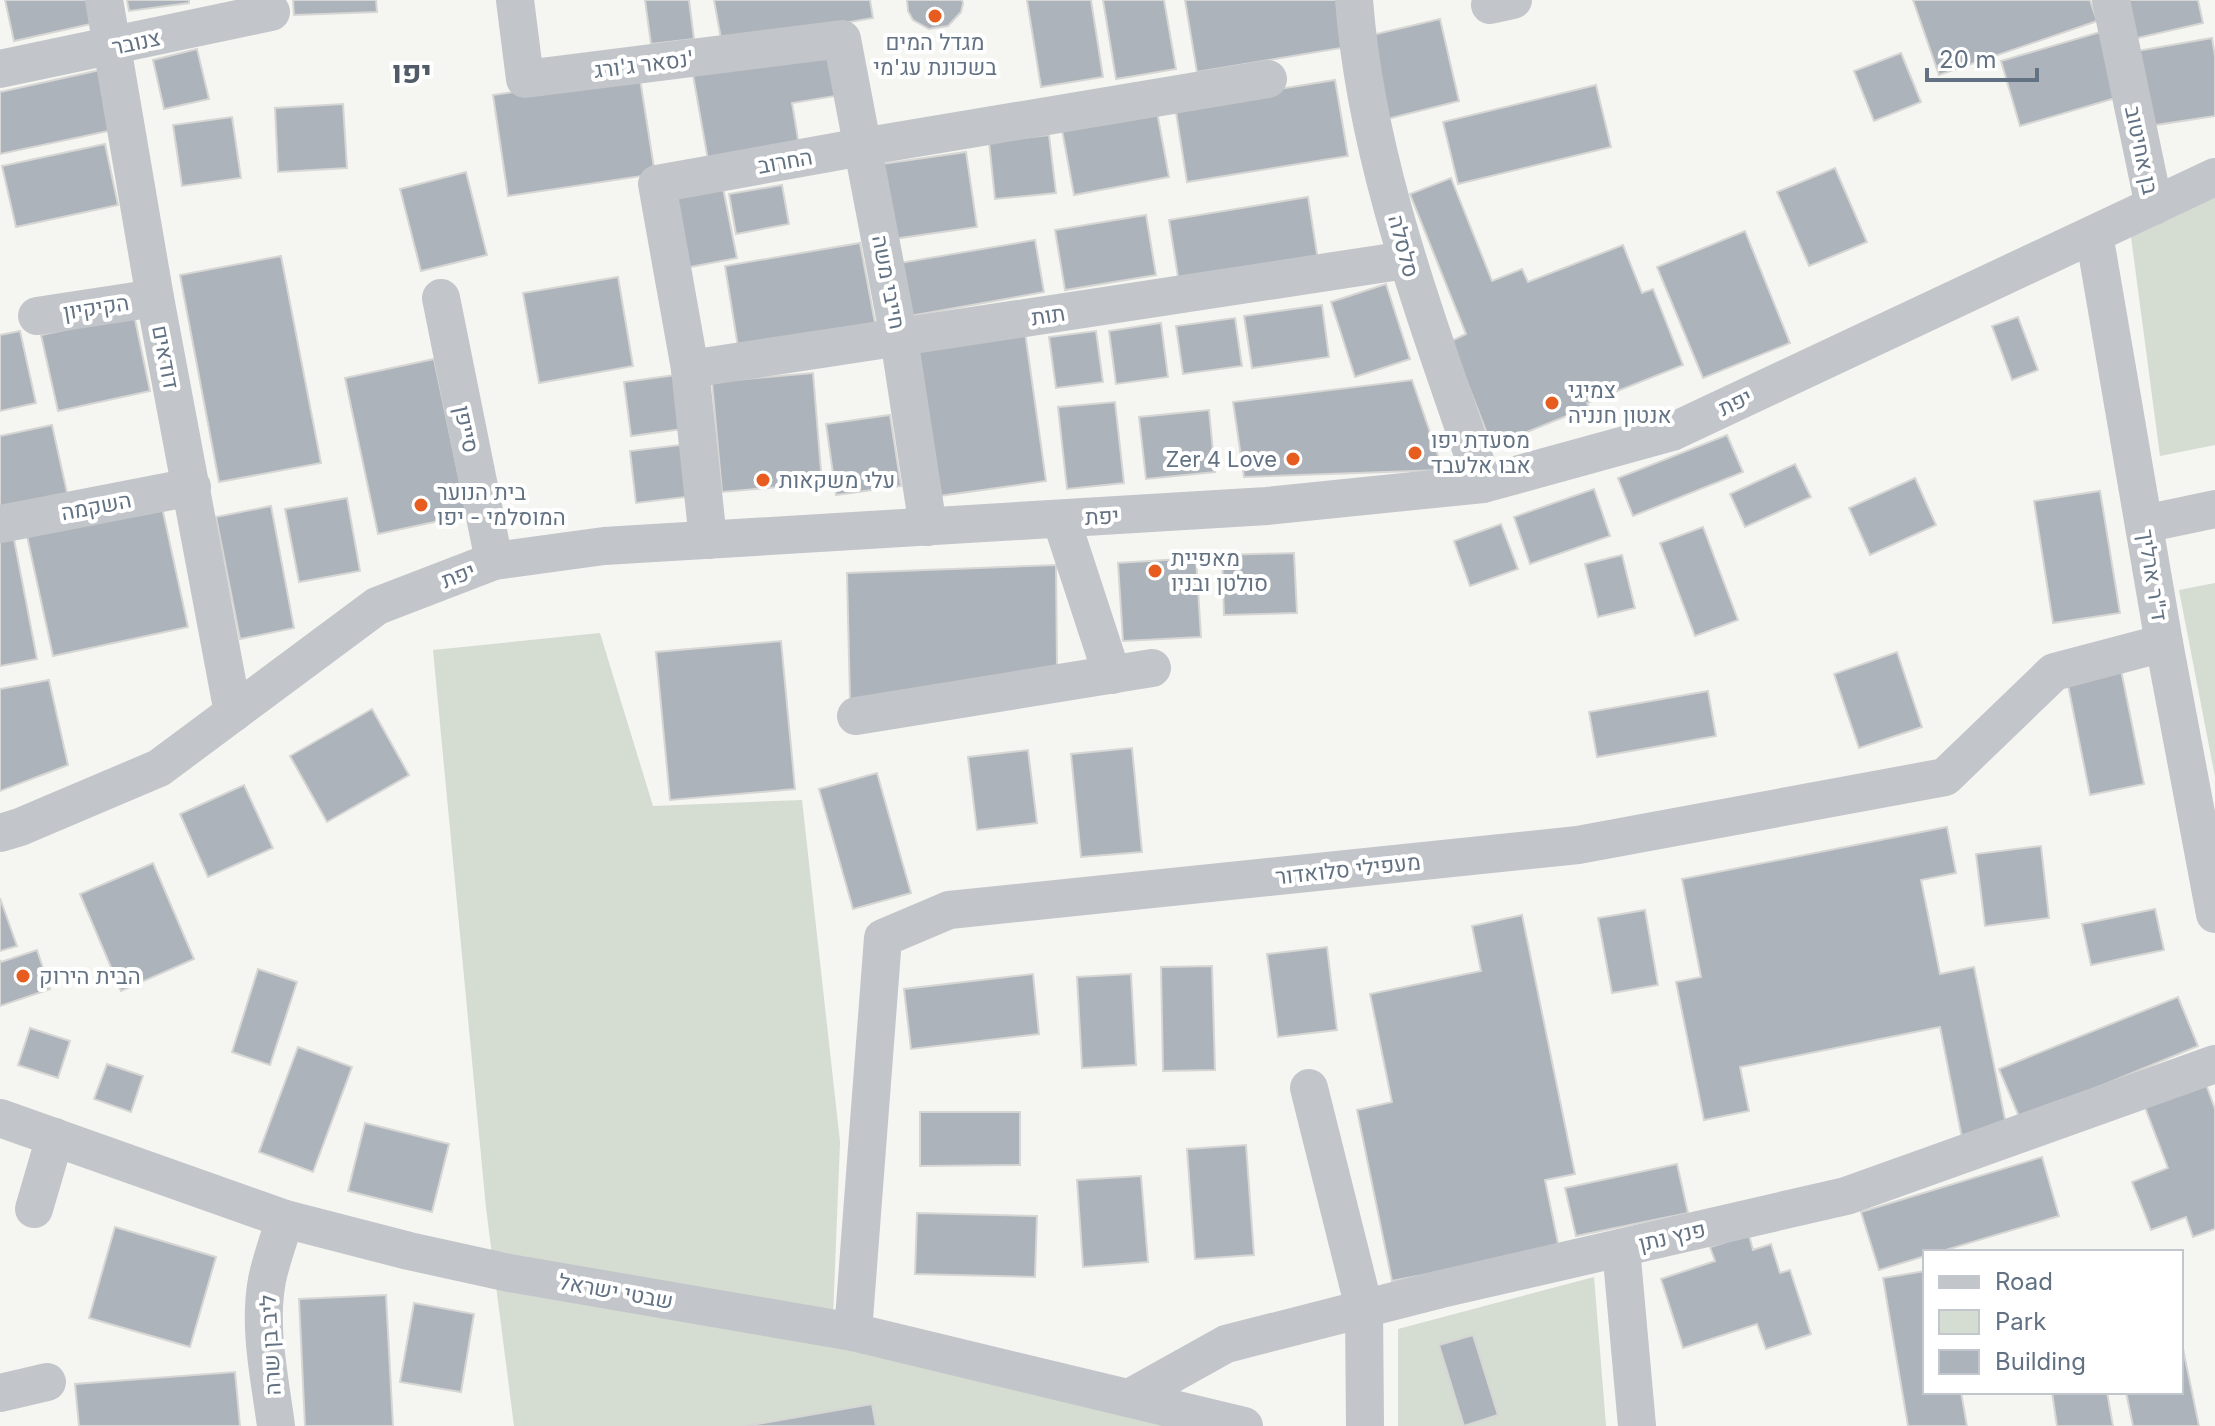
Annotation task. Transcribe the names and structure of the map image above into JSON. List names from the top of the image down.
{
  "streets": {
    "street": [
      "צנובר",
      "נסאר ג'ורג'",
      "בן אחיטוב",
      "החרוב",
      "סלסלה",
      "חייבי משה",
      "הקיקיון",
      "תות",
      "דודאים",
      "יפת",
      "סייפן",
      "השקמה",
      "ד\"ר ארליך",
      "מעפילי סלואדור",
      "פנץ נתן",
      "שבטי ישראל",
      "ליב בן שרה"
    ]
  },
  "crossings": [
    ["צנובר", "דודאים"],
    ["נסאר ג'ורג'", "חייבי משה"],
    ["בן אחיטוב", "יפת"],
    ["החרוב", "חייבי משה"],
    ["החרוב", "תות"],
    ["החרוב", "יפת"],
    ["סלסלה", "תות"],
    ["סלסלה", "יפת"],
    ["חייבי משה", "תות"],
    ["חייבי משה", "יפת"],
    ["הקיקיון", "דודאים"],
    ["דודאים", "יפת"],
    ["דודאים", "השקמה"],
    ["יפת", "סייפן"],
    ["יפת", "ד\"ר ארליך"],
    ["ד\"ר ארליך", "מעפילי סלואדור"],
    ["מעפילי סלואדור", "שבטי ישראל"],
    ["פנץ נתן", "שבטי ישראל"],
    ["שבטי ישראל", "ליב בן שרה"]
  ],
  "districts": ["יפו"],
  "places": [
    "מגדל המים בשכונת עג'מי",
    "צמיגי אנטון חנניה",
    "מסעדת יפו אבו אלעבד",
    "Zer 4 Love",
    "עלי משקאות",
    "בית הנוער המוסלמי - יפו",
    "מאפיית סולטן ובניו",
    "הבית הירוק"
  ],
  "legend": ["Road", "Park", "Building"],
  "scale_bar": "20 m"
}
